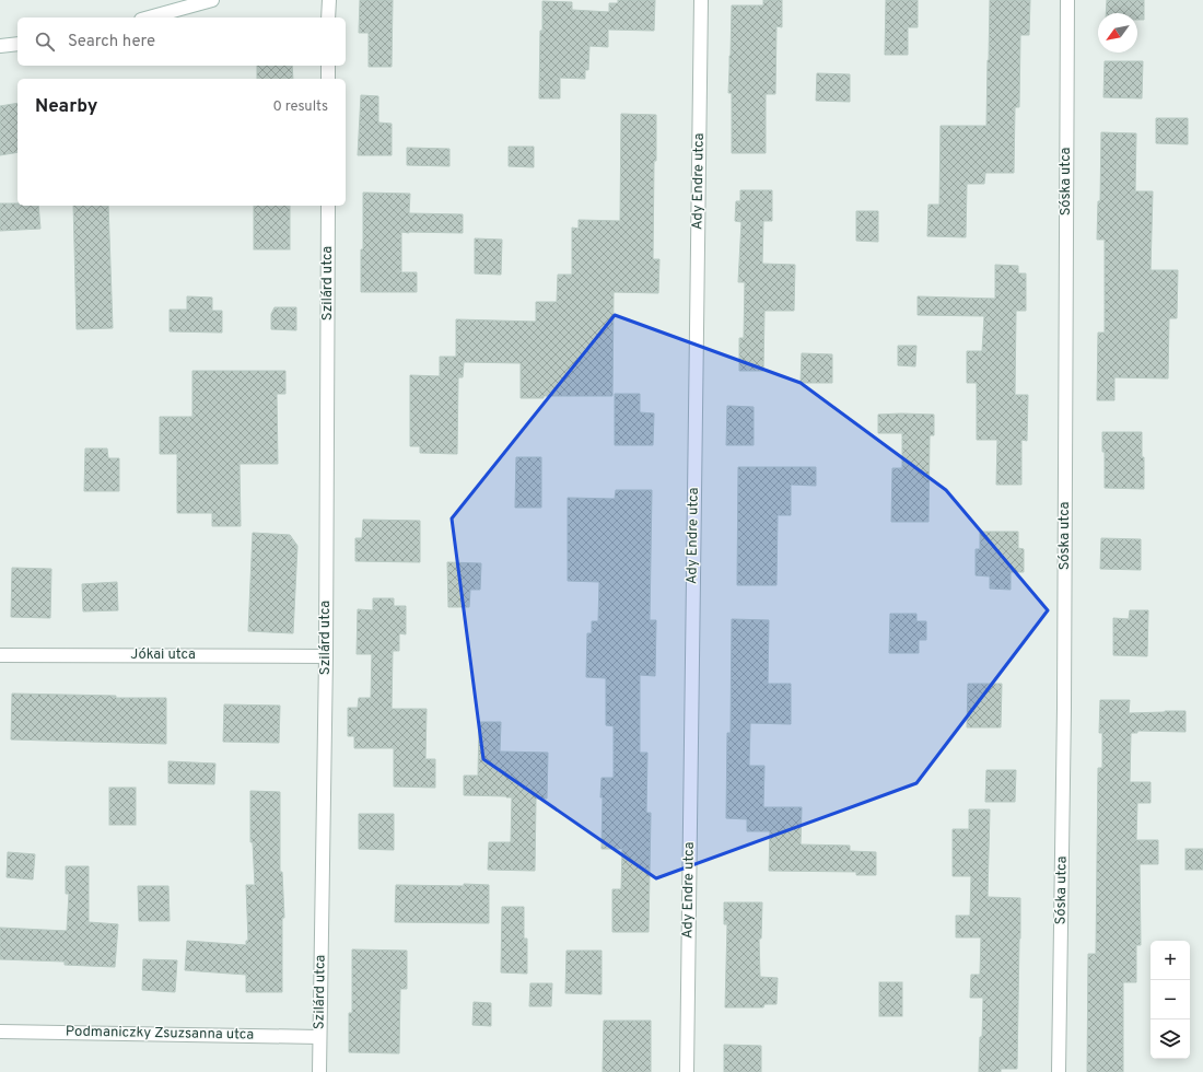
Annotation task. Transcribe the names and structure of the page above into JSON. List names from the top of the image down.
{
  "streets": {
    "street": [
      "Ady Endre utca",
      "Sóska utca",
      "Szilárd utca",
      "Jókai utca",
      "Podmaniczky Zsuzsanna utca"
    ]
  },
  "crossings": [
    ["Szilárd utca", "Jókai utca"],
    ["Szilárd utca", "Podmaniczky Zsuzsanna utca"]
  ],
  "north": "bottom left",
  "page": {
    "search": "Search here",
    "heading": ["Nearby", "0 results"],
    "map_buttons": ["+", "−"]
  }
}
